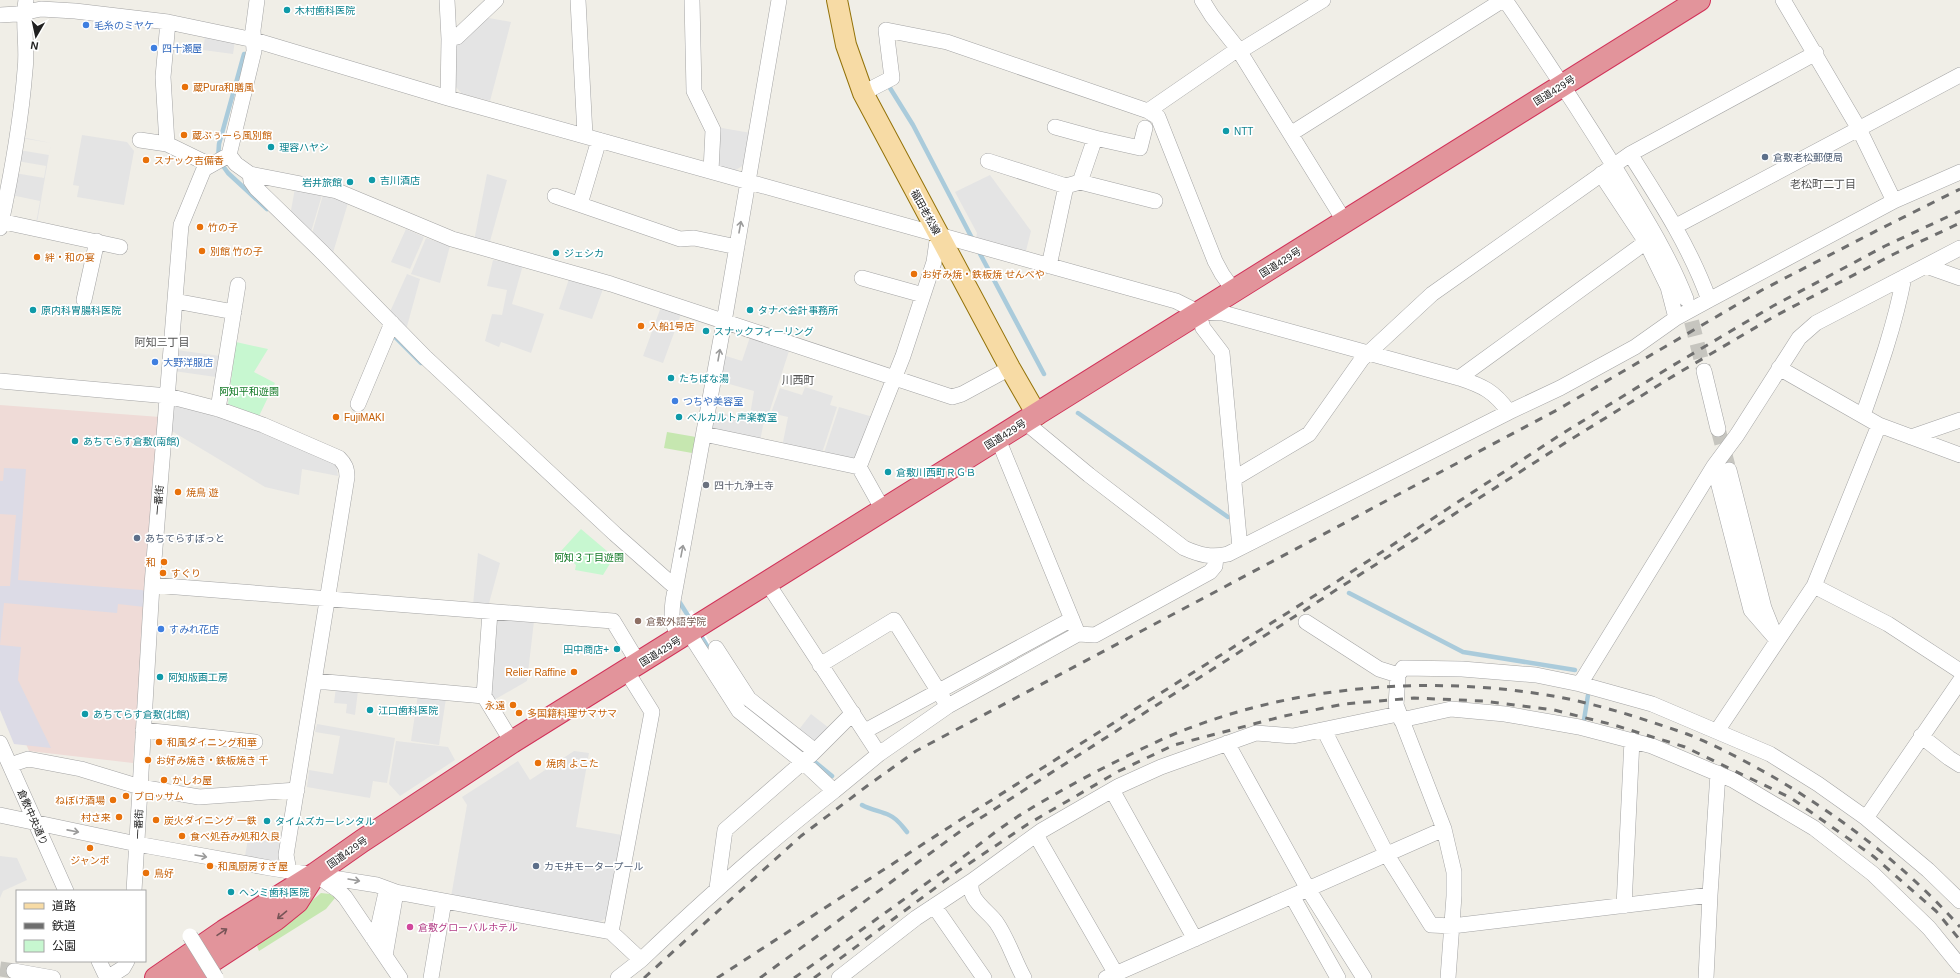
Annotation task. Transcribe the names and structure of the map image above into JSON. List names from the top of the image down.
{
  "streets": {
    "highway": ["国道429号"],
    "main road": ["福田老松線"],
    "street": ["一番街", "倉敷中央通り"]
  },
  "crossings": [
    ["国道429号", "福田老松線"]
  ],
  "districts": ["老松町二丁目", "阿知三丁目", "川西町"],
  "parks": ["阿知平和遊園", "阿知３丁目遊園"],
  "places": [
    "木村歯科医院",
    "毛糸のミヤケ",
    "四十瀬屋",
    "蔵Pura和膳風",
    "NTT",
    "蔵ぷぅーら風別館",
    "理容ハヤシ",
    "倉敷老松郵便局",
    "スナック吉備香",
    "吉川酒店",
    "岩井旅館",
    "竹の子",
    "別館 竹の子",
    "ジェシカ",
    "絆・和の宴",
    "お好み焼・鉄板焼 せんべや",
    "原内科胃腸科医院",
    "タナベ会計事務所",
    "入船1号店",
    "スナックフィーリング",
    "大野洋服店",
    "たちばな湯",
    "つちや美容室",
    "FujiMAKI",
    "ベルカルト声楽教室",
    "あちてらす倉敷(南館)",
    "倉敷川西町ＲＧＢ",
    "四十九浄土寺",
    "焼鳥 遊",
    "あちてらすぽっと",
    "和",
    "すぐり",
    "倉敷外語学院",
    "すみれ花店",
    "田中商店+",
    "Relier Raffine",
    "阿知版画工房",
    "永遠",
    "江口歯科医院",
    "多国籍料理サマサマ",
    "あちてらす倉敷(北館)",
    "和風ダイニング和華",
    "お好み焼き・鉄板焼き 千",
    "焼肉 よこた",
    "かしわ屋",
    "ブロッサム",
    "ねぼけ酒場",
    "村さ来",
    "炭火ダイニング 一鉄",
    "タイムズカーレンタル",
    "食べ処呑み処和久良",
    "ジャンボ",
    "和風厨房すぎ屋",
    "カモ井モータープール",
    "鳥好",
    "ヘンミ歯科医院",
    "倉敷グローバルホテル"
  ],
  "legend": ["道路", "鉄道", "公園"],
  "north": "bottom"
}
